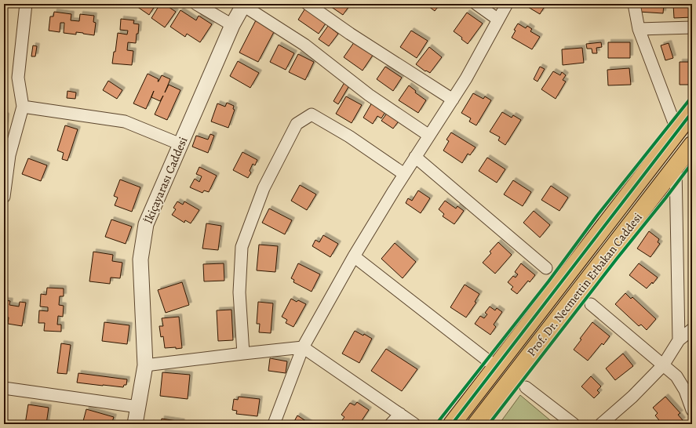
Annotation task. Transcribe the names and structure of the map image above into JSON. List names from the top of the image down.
{
  "streets": {
    "main road": ["Prof. Dr. Necmettin Erbakan Caddesi"],
    "street": ["İkiçayarası Caddesi"]
  }
}
